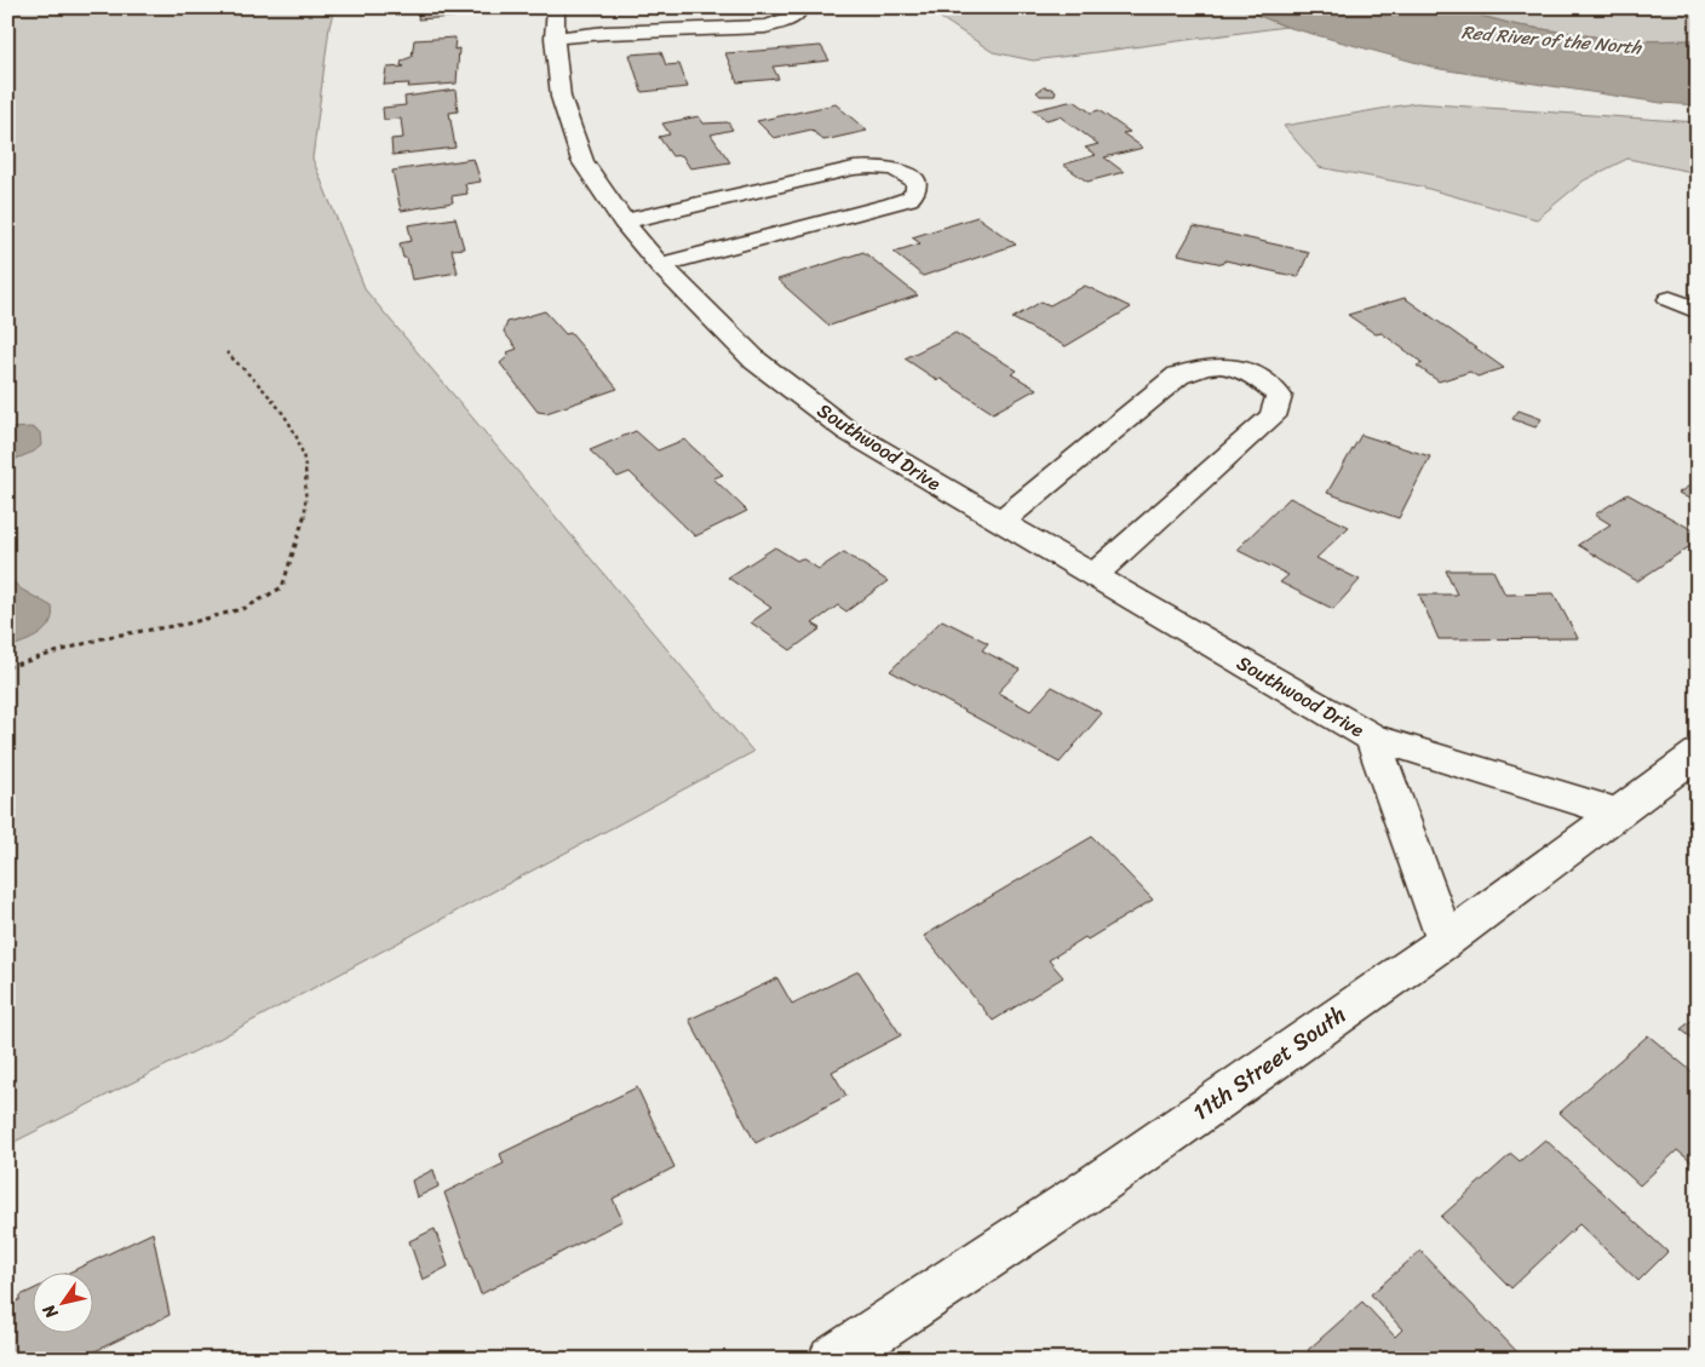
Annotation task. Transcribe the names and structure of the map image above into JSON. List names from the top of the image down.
{
  "streets": {
    "street": ["Southwood Drive", "11th Street South"]
  },
  "crossings": [
    ["Southwood Drive", "11th Street South"]
  ],
  "water": ["Red River of the North"],
  "north": "bottom left"
}
